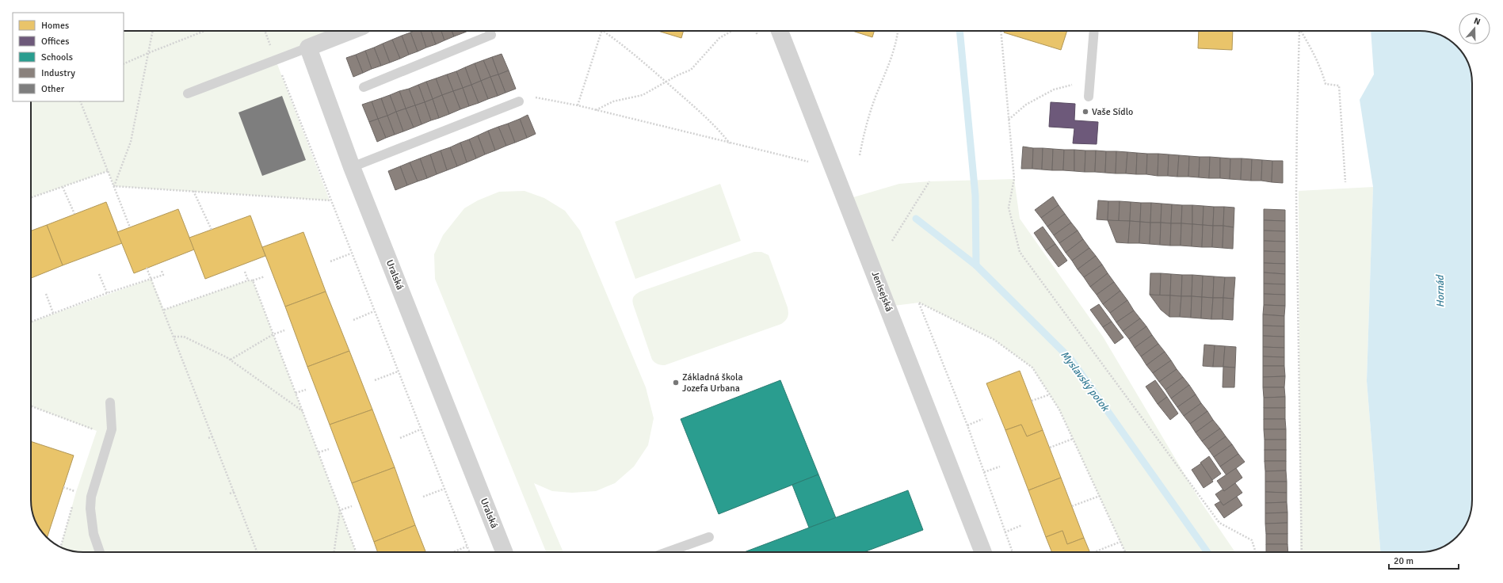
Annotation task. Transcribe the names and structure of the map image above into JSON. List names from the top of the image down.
{
  "streets": {
    "street": ["Uralská", "Jenisejská"]
  },
  "water": ["Hornád", "Myslavský potok"],
  "places": ["Vaše Sídlo", "Základná škola Jozefa Urbana"],
  "legend": [
    "Homes",
    "Offices",
    "Schools",
    "Industry",
    "Other"
  ],
  "scale_bar": "20 m",
  "north": "top"
}
